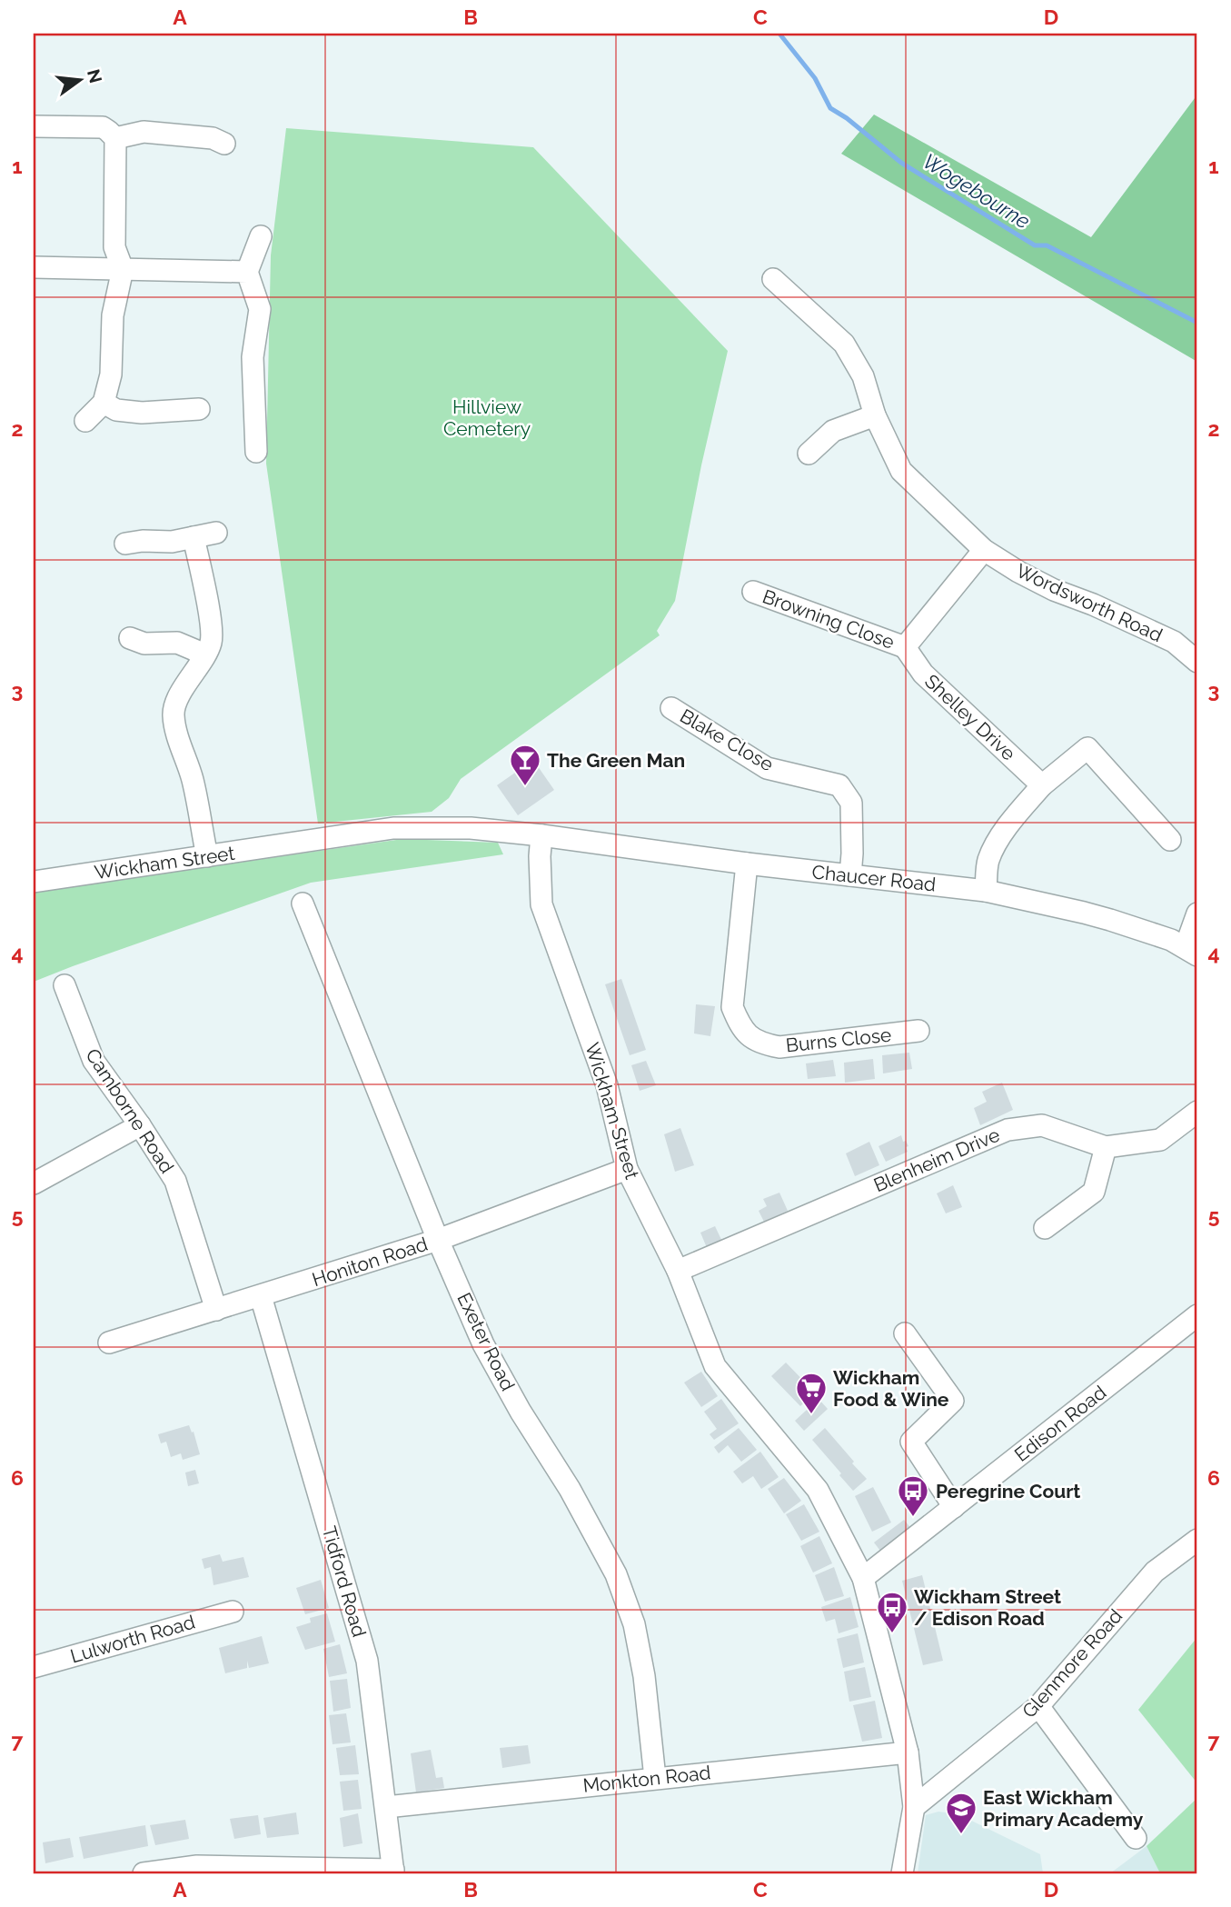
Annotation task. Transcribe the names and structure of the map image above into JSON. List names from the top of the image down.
{
  "streets": {
    "street": [
      "Wordsworth Road",
      "Browning Close",
      "Shelley Drive",
      "Blake Close",
      "Wickham Street",
      "Chaucer Road",
      "Burns Close",
      "Camborne Road",
      "Blenheim Drive",
      "Honiton Road",
      "Exeter Road",
      "Edison Road",
      "Tidford Road",
      "Lulworth Road",
      "Glenmore Road",
      "Monkton Road"
    ]
  },
  "crossings": [
    ["Browning Close", "Shelley Drive"],
    ["Blake Close", "Chaucer Road"],
    ["Wickham Street", "Chaucer Road"],
    ["Wickham Street", "Blenheim Drive"],
    ["Wickham Street", "Honiton Road"],
    ["Wickham Street", "Edison Road"],
    ["Wickham Street", "Glenmore Road"],
    ["Wickham Street", "Monkton Road"],
    ["Chaucer Road", "Burns Close"],
    ["Camborne Road", "Honiton Road"],
    ["Honiton Road", "Exeter Road"],
    ["Honiton Road", "Tidford Road"],
    ["Exeter Road", "Monkton Road"],
    ["Tidford Road", "Monkton Road"]
  ],
  "water": ["Wogebourne"],
  "parks": ["Hillview Cemetery"],
  "places": {
    "bar": ["The Green Man"],
    "supermarket": ["Wickham Food & Wine"],
    "bus stop": ["Peregrine Court", "Wickham Street / Edison Road"],
    "school or university": ["East Wickham Primary Academy"]
  },
  "north": "right",
  "grid": {
    "columns": [
      "A",
      "B",
      "C",
      "D"
    ],
    "rows": [
      "1",
      "2",
      "3",
      "4",
      "5",
      "6",
      "7"
    ]
  }
}
